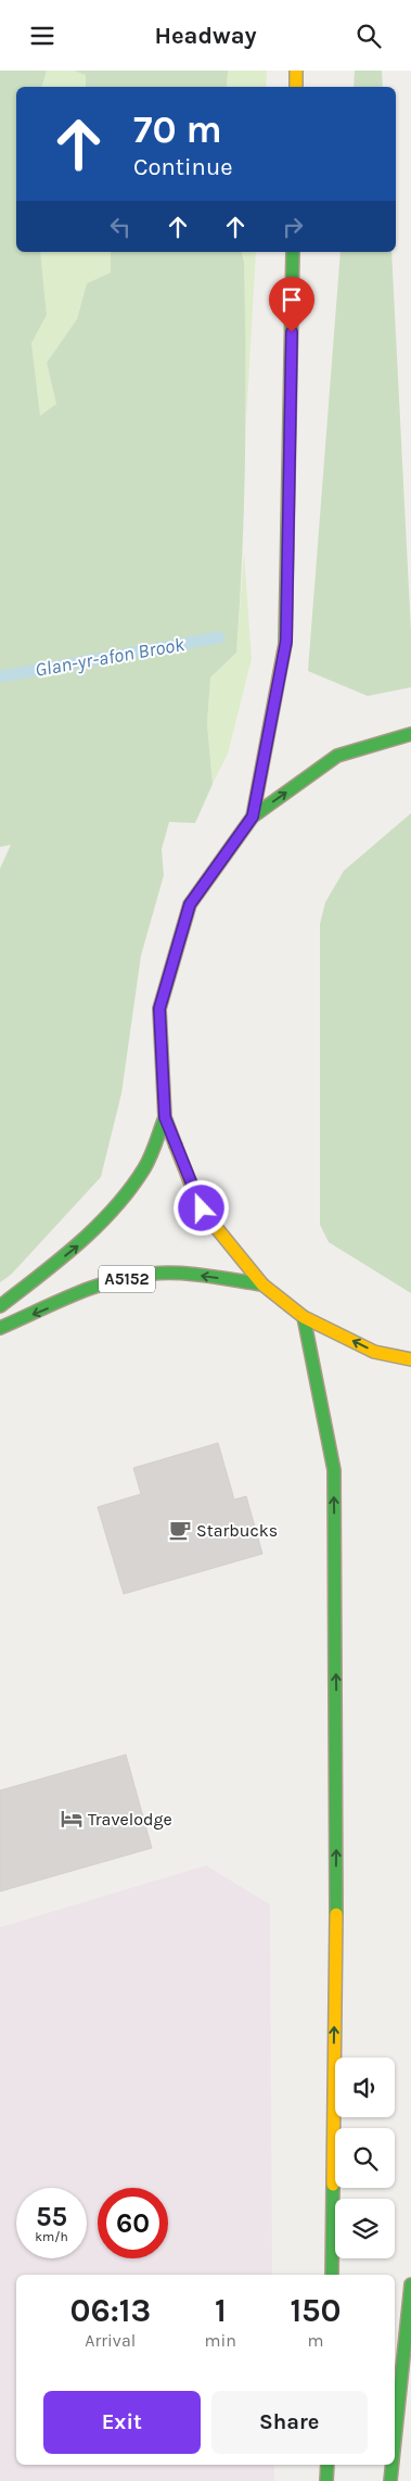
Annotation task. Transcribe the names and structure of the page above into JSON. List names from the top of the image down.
{
  "streets": {
    "main road": ["A5152"]
  },
  "water": ["Glan-yr-afon Brook"],
  "places": {
    "cafe": ["Starbucks"],
    "hotel": ["Travelodge"]
  },
  "page": {
    "header": "Headway",
    "turn": ["70 m", "Continue"],
    "speed": "55 km/h",
    "limit": "60",
    "eta": [
      "06:13",
      "Arrival",
      "1",
      "min",
      "150",
      "m"
    ],
    "buttons": ["Exit", "Share"]
  }
}
